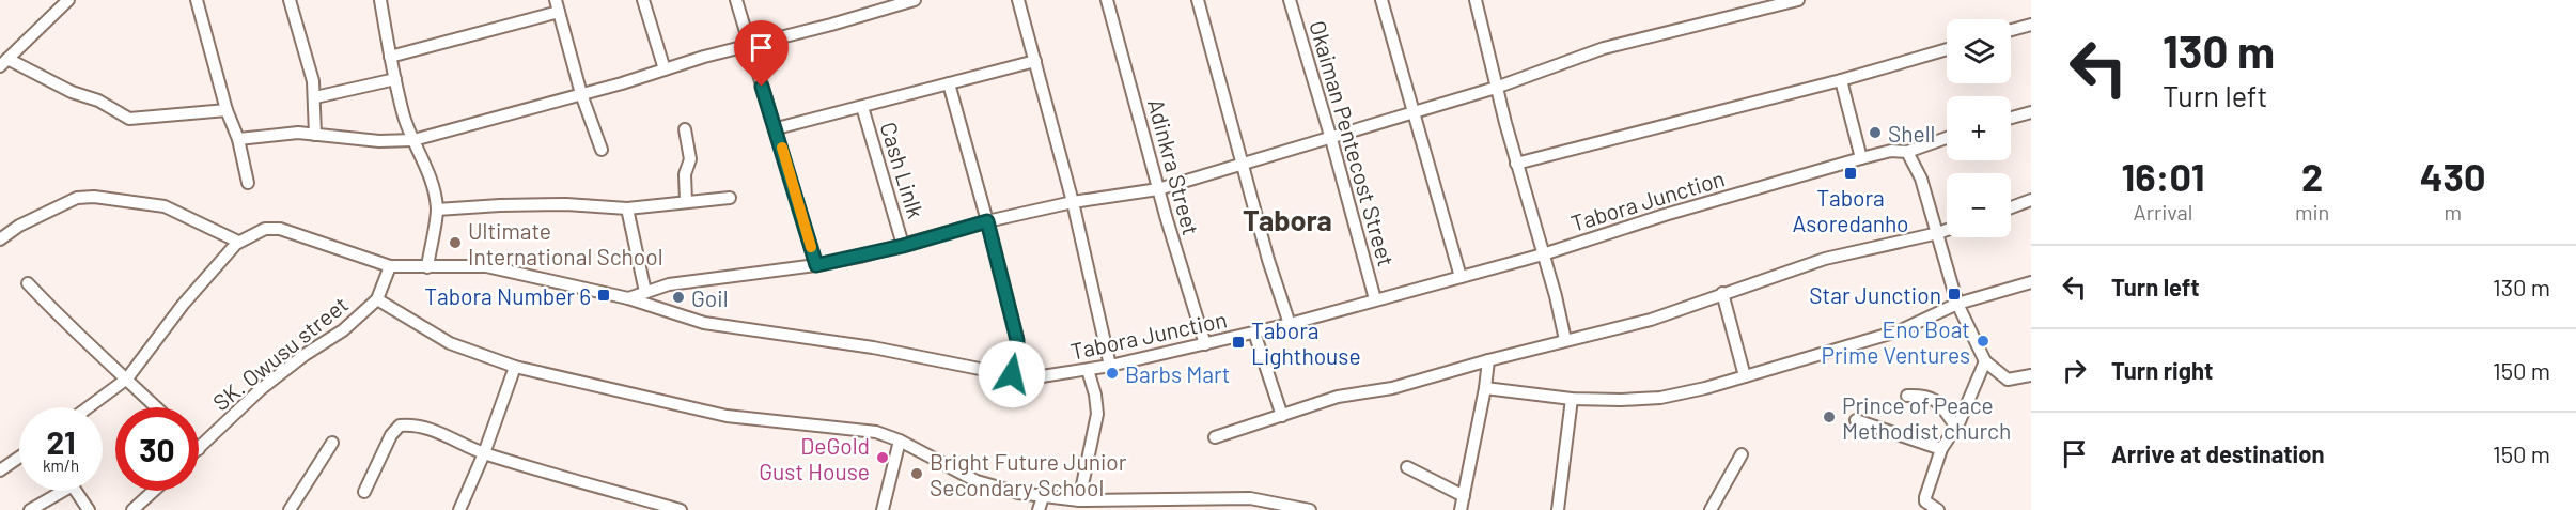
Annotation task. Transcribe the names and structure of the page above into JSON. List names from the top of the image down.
{
  "streets": {
    "street": [
      "Okaiman Pentecost Street",
      "Adinkra Street",
      "Cash Linlk",
      "Tabora Junction",
      "SK. Owusu street"
    ]
  },
  "crossings": [
    ["Okaiman Pentecost Street", "Tabora Junction"],
    ["Adinkra Street", "Tabora Junction"],
    ["Tabora Junction", "SK. Owusu street"]
  ],
  "districts": ["Tabora"],
  "places": {
    "other": [
      "Shell",
      "Ultimate International School",
      "Goil",
      "Eno Boat Prime Ventures",
      "Barbs Mart",
      "Prince of Peace Methodist church",
      "DeGold Gust House",
      "Bright Future Junior Secondary School"
    ],
    "transit": [
      "Tabora Asoredanho",
      "Star Junction",
      "Tabora Number 6",
      "Tabora Lighthouse"
    ]
  },
  "page": {
    "turn": ["130 m", "Turn left"],
    "map_buttons": ["+", "−"],
    "eta": [
      "16:01",
      "Arrival",
      "2",
      "min",
      "430",
      "m"
    ],
    "list": [
      {
        "name": "Turn left",
        "value": "130 m"
      },
      {
        "name": "Turn right",
        "value": "150 m"
      },
      {
        "name": "Arrive at destination",
        "value": "150 m"
      }
    ],
    "speed": "21 km/h",
    "limit": "30"
  }
}
